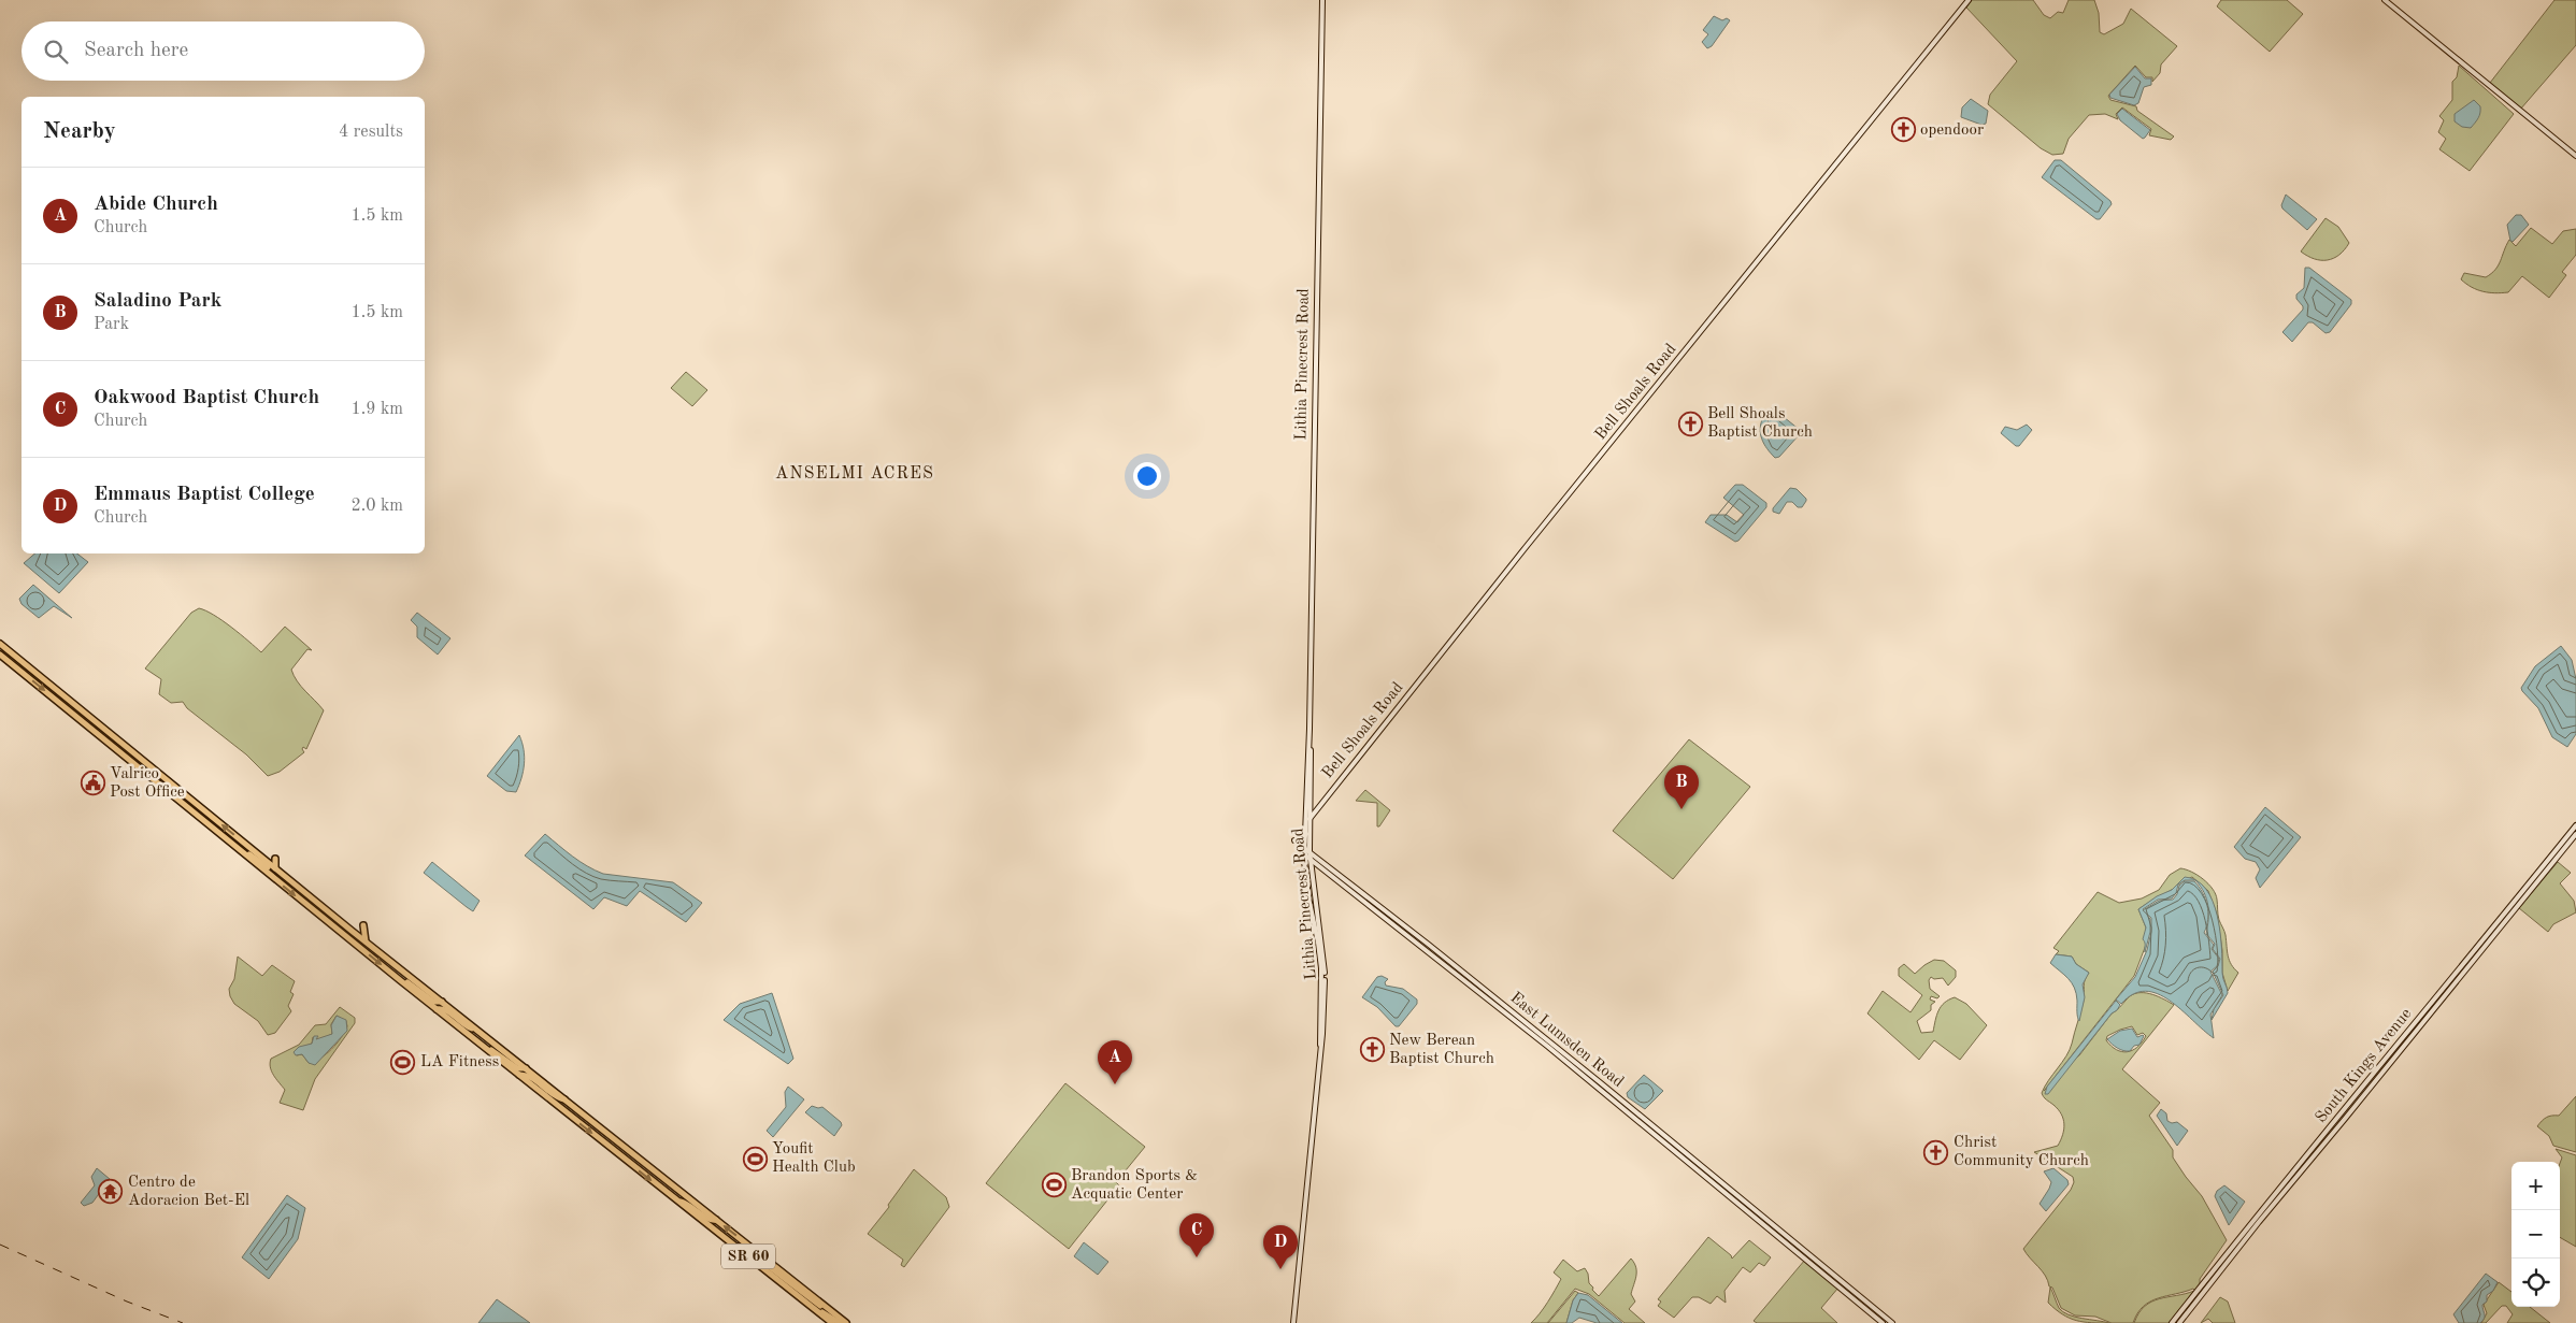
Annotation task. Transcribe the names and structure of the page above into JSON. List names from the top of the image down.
{
  "streets": {
    "highway": ["SR 60"],
    "main road": [
      "Lithia Pinecrest Road",
      "Bell Shoals Road",
      "East Lumsden Road",
      "South Kings Avenue"
    ]
  },
  "crossings": [
    ["Lithia Pinecrest Road", "Bell Shoals Road"],
    ["Lithia Pinecrest Road", "East Lumsden Road"]
  ],
  "districts": ["ANSELMI ACRES"],
  "places": {
    "church": [
      "opendoor",
      "Bell Shoals Baptist Church",
      "New Berean Baptist Church",
      "Christ Community Church"
    ],
    "public building": ["Valrico Post Office"],
    "sports": ["LA Fitness", "Youfit Health Club", "Brandon Sports & Acquatic Center"],
    "temple": ["Centro de Adoracion Bet-El"]
  },
  "page": {
    "search": "Search here",
    "heading": ["Nearby", "4 results"],
    "list": [
      {
        "mark": "A",
        "name": "Abide Church",
        "note": "Church",
        "value": "1.5 km"
      },
      {
        "mark": "B",
        "name": "Saladino Park",
        "note": "Park",
        "value": "1.5 km"
      },
      {
        "mark": "C",
        "name": "Oakwood Baptist Church",
        "note": "Church",
        "value": "1.9 km"
      },
      {
        "mark": "D",
        "name": "Emmaus Baptist College",
        "note": "Church",
        "value": "2.0 km"
      }
    ],
    "pins": [
      "B",
      "A",
      "C",
      "D"
    ],
    "map_buttons": ["+", "−"]
  }
}
